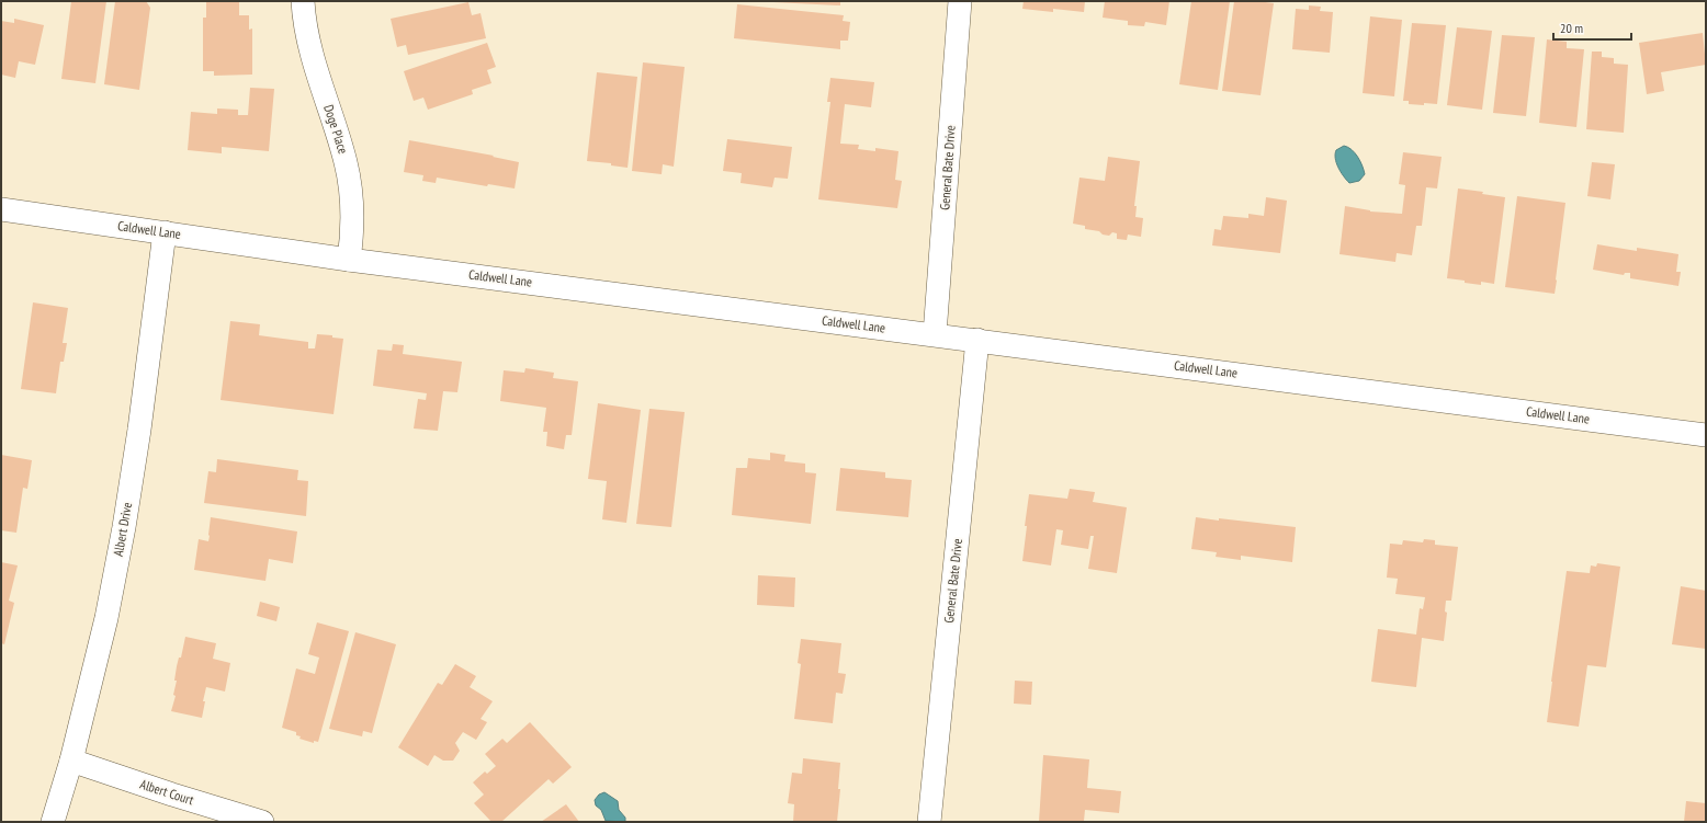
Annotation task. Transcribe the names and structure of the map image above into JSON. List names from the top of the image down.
{
  "streets": {
    "street": [
      "Doge Place",
      "General Bate Drive",
      "Caldwell Lane",
      "Albert Drive",
      "Albert Court"
    ]
  },
  "crossings": [
    ["Doge Place", "Caldwell Lane"],
    ["General Bate Drive", "Caldwell Lane"],
    ["Caldwell Lane", "Albert Drive"],
    ["Albert Drive", "Albert Court"]
  ],
  "scale_bar": "20 m"
}
